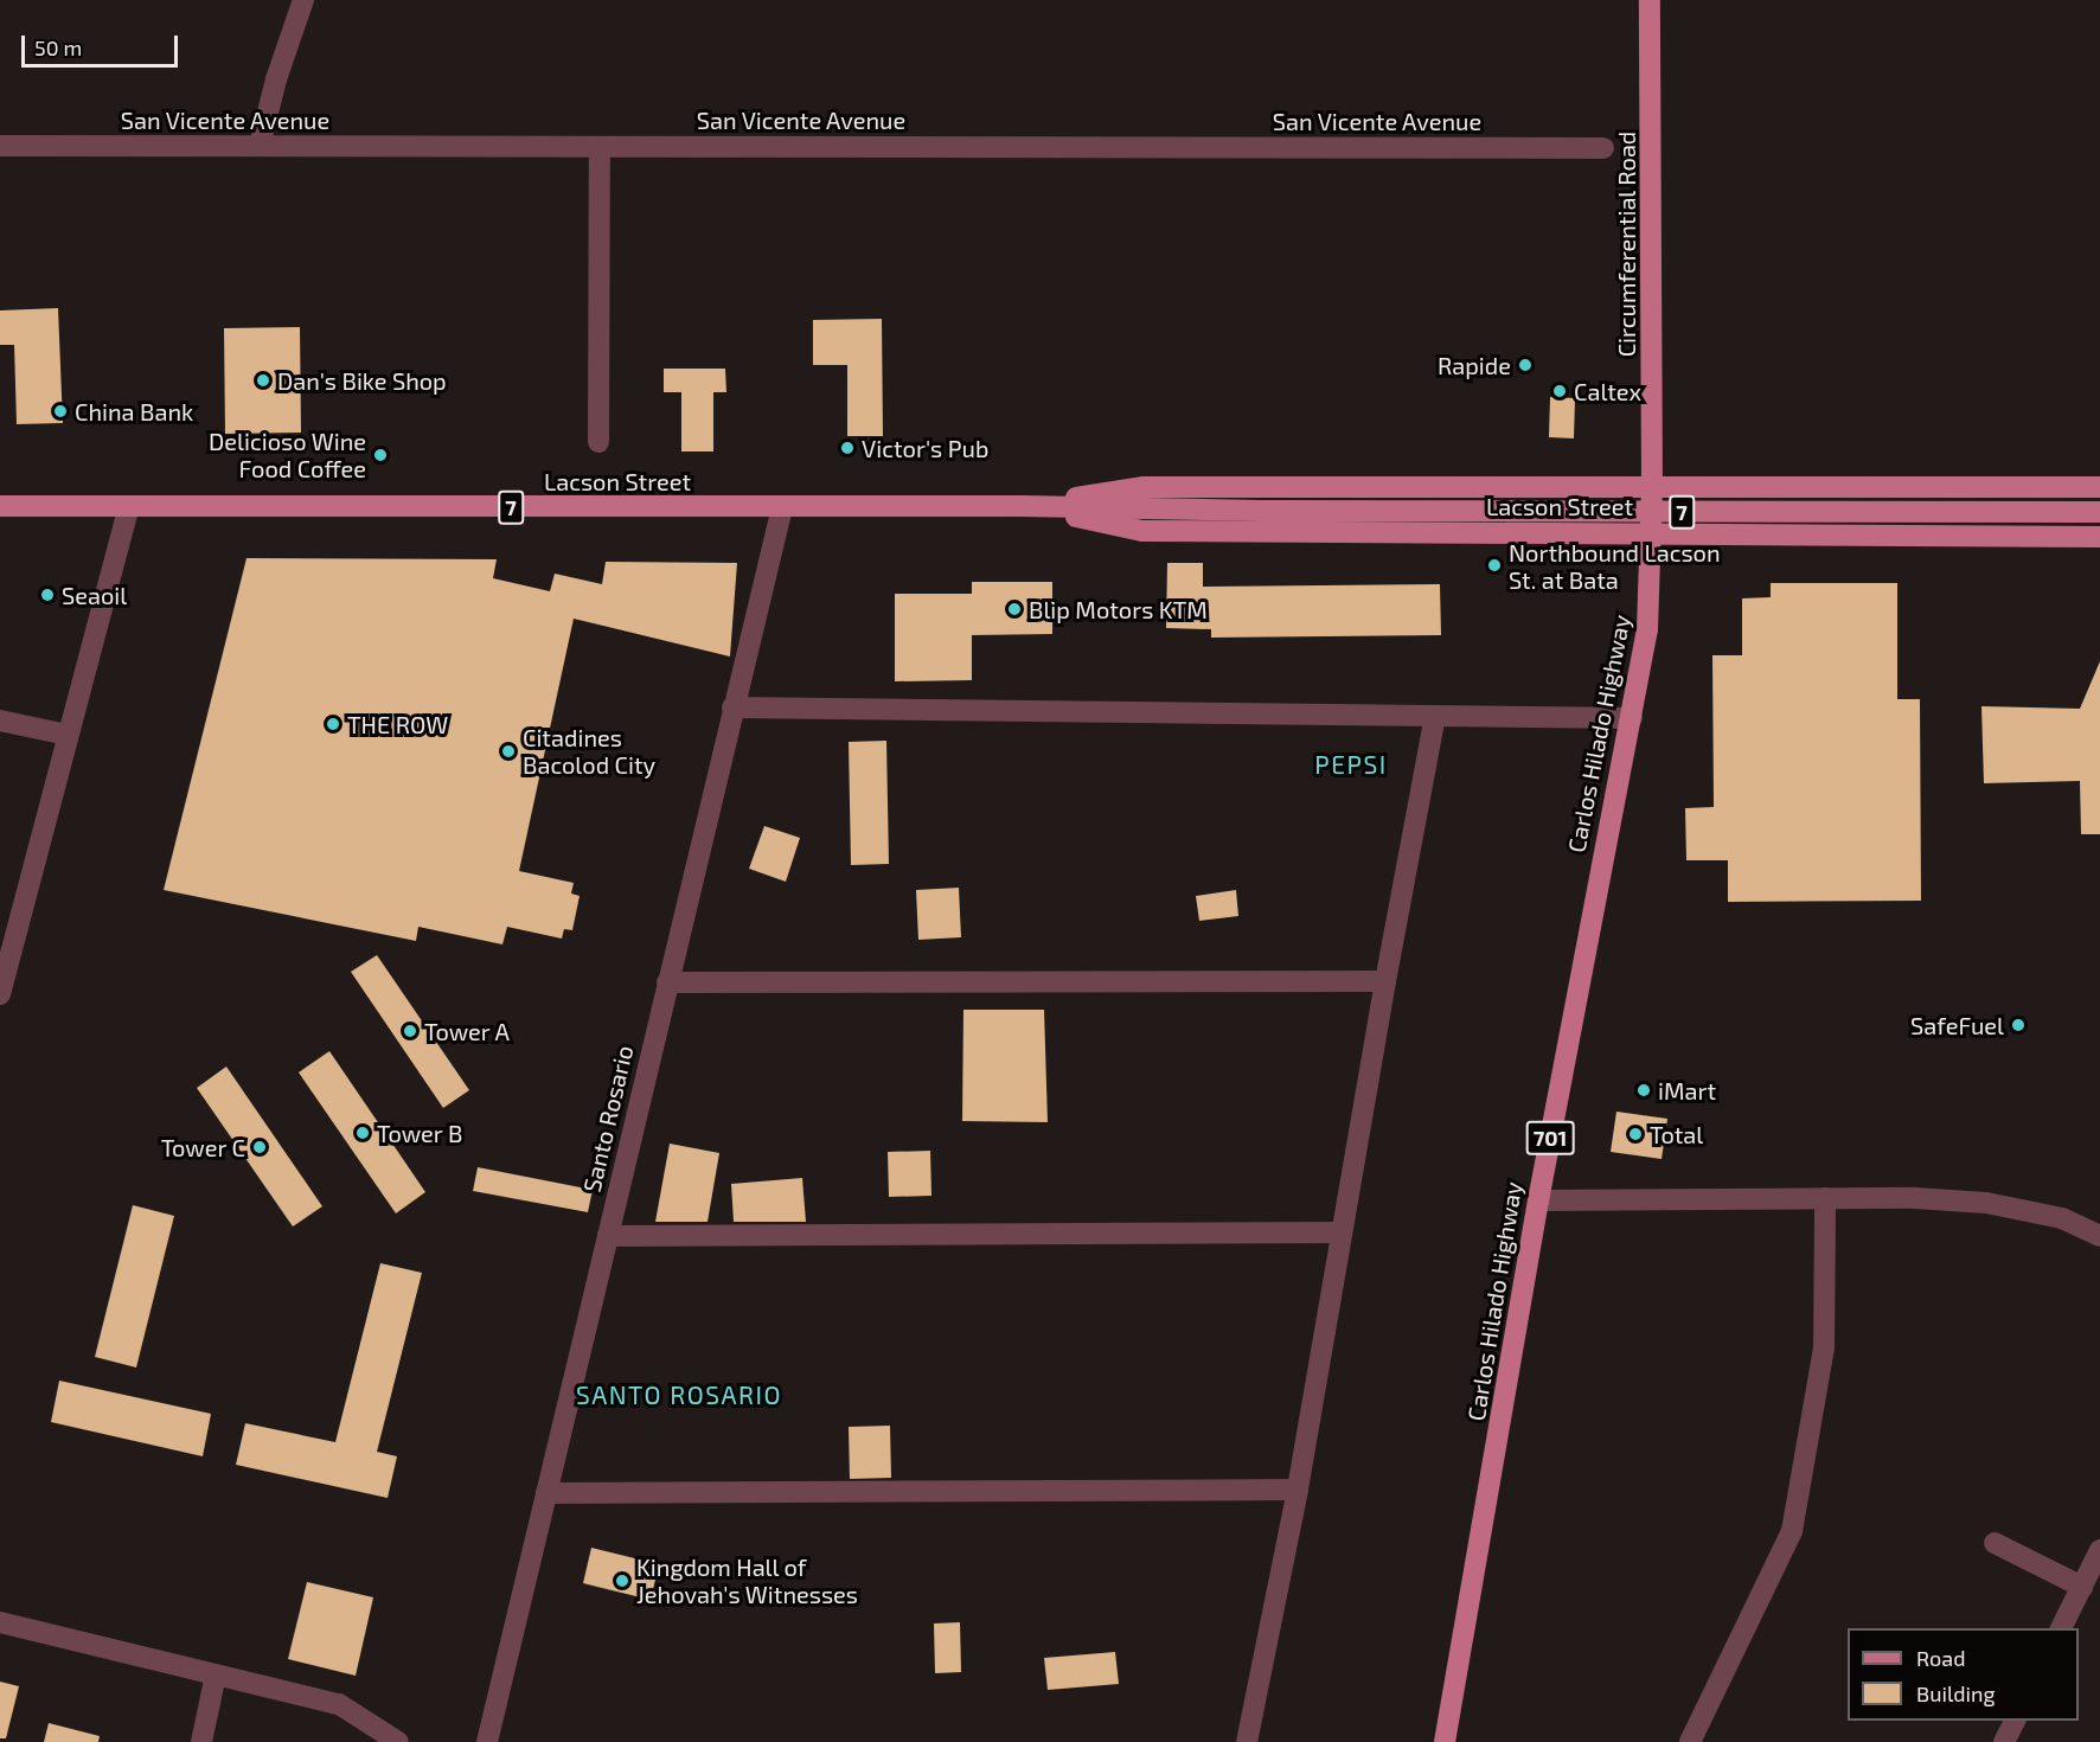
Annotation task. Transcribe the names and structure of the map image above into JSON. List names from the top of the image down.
{
  "streets": {
    "main road": [
      "Circumferential Road",
      "Lacson Street",
      "7",
      "Carlos Hilado Highway",
      "701"
    ],
    "street": ["San Vicente Avenue", "Santo Rosario"]
  },
  "crossings": [
    ["Circumferential Road", "Lacson Street"],
    ["Circumferential Road", "Carlos Hilado Highway"],
    ["Lacson Street", "Carlos Hilado Highway"],
    ["Lacson Street", "Santo Rosario"]
  ],
  "districts": ["PEPSI", "SANTO ROSARIO"],
  "places": [
    "Rapide",
    "Dan's Bike Shop",
    "Caltex",
    "China Bank",
    "Victor's Pub",
    "Delicioso Wine Food Coffee",
    "Northbound Lacson St. at Bata",
    "Seaoil",
    "Blip Motors KTM",
    "THE ROW",
    "Citadines Bacolod City",
    "SafeFuel",
    "Tower A",
    "iMart",
    "Tower B",
    "Total",
    "Tower C",
    "Kingdom Hall of Jehovah's Witnesses"
  ],
  "legend": ["Road", "Building"],
  "scale_bar": "50 m"
}
